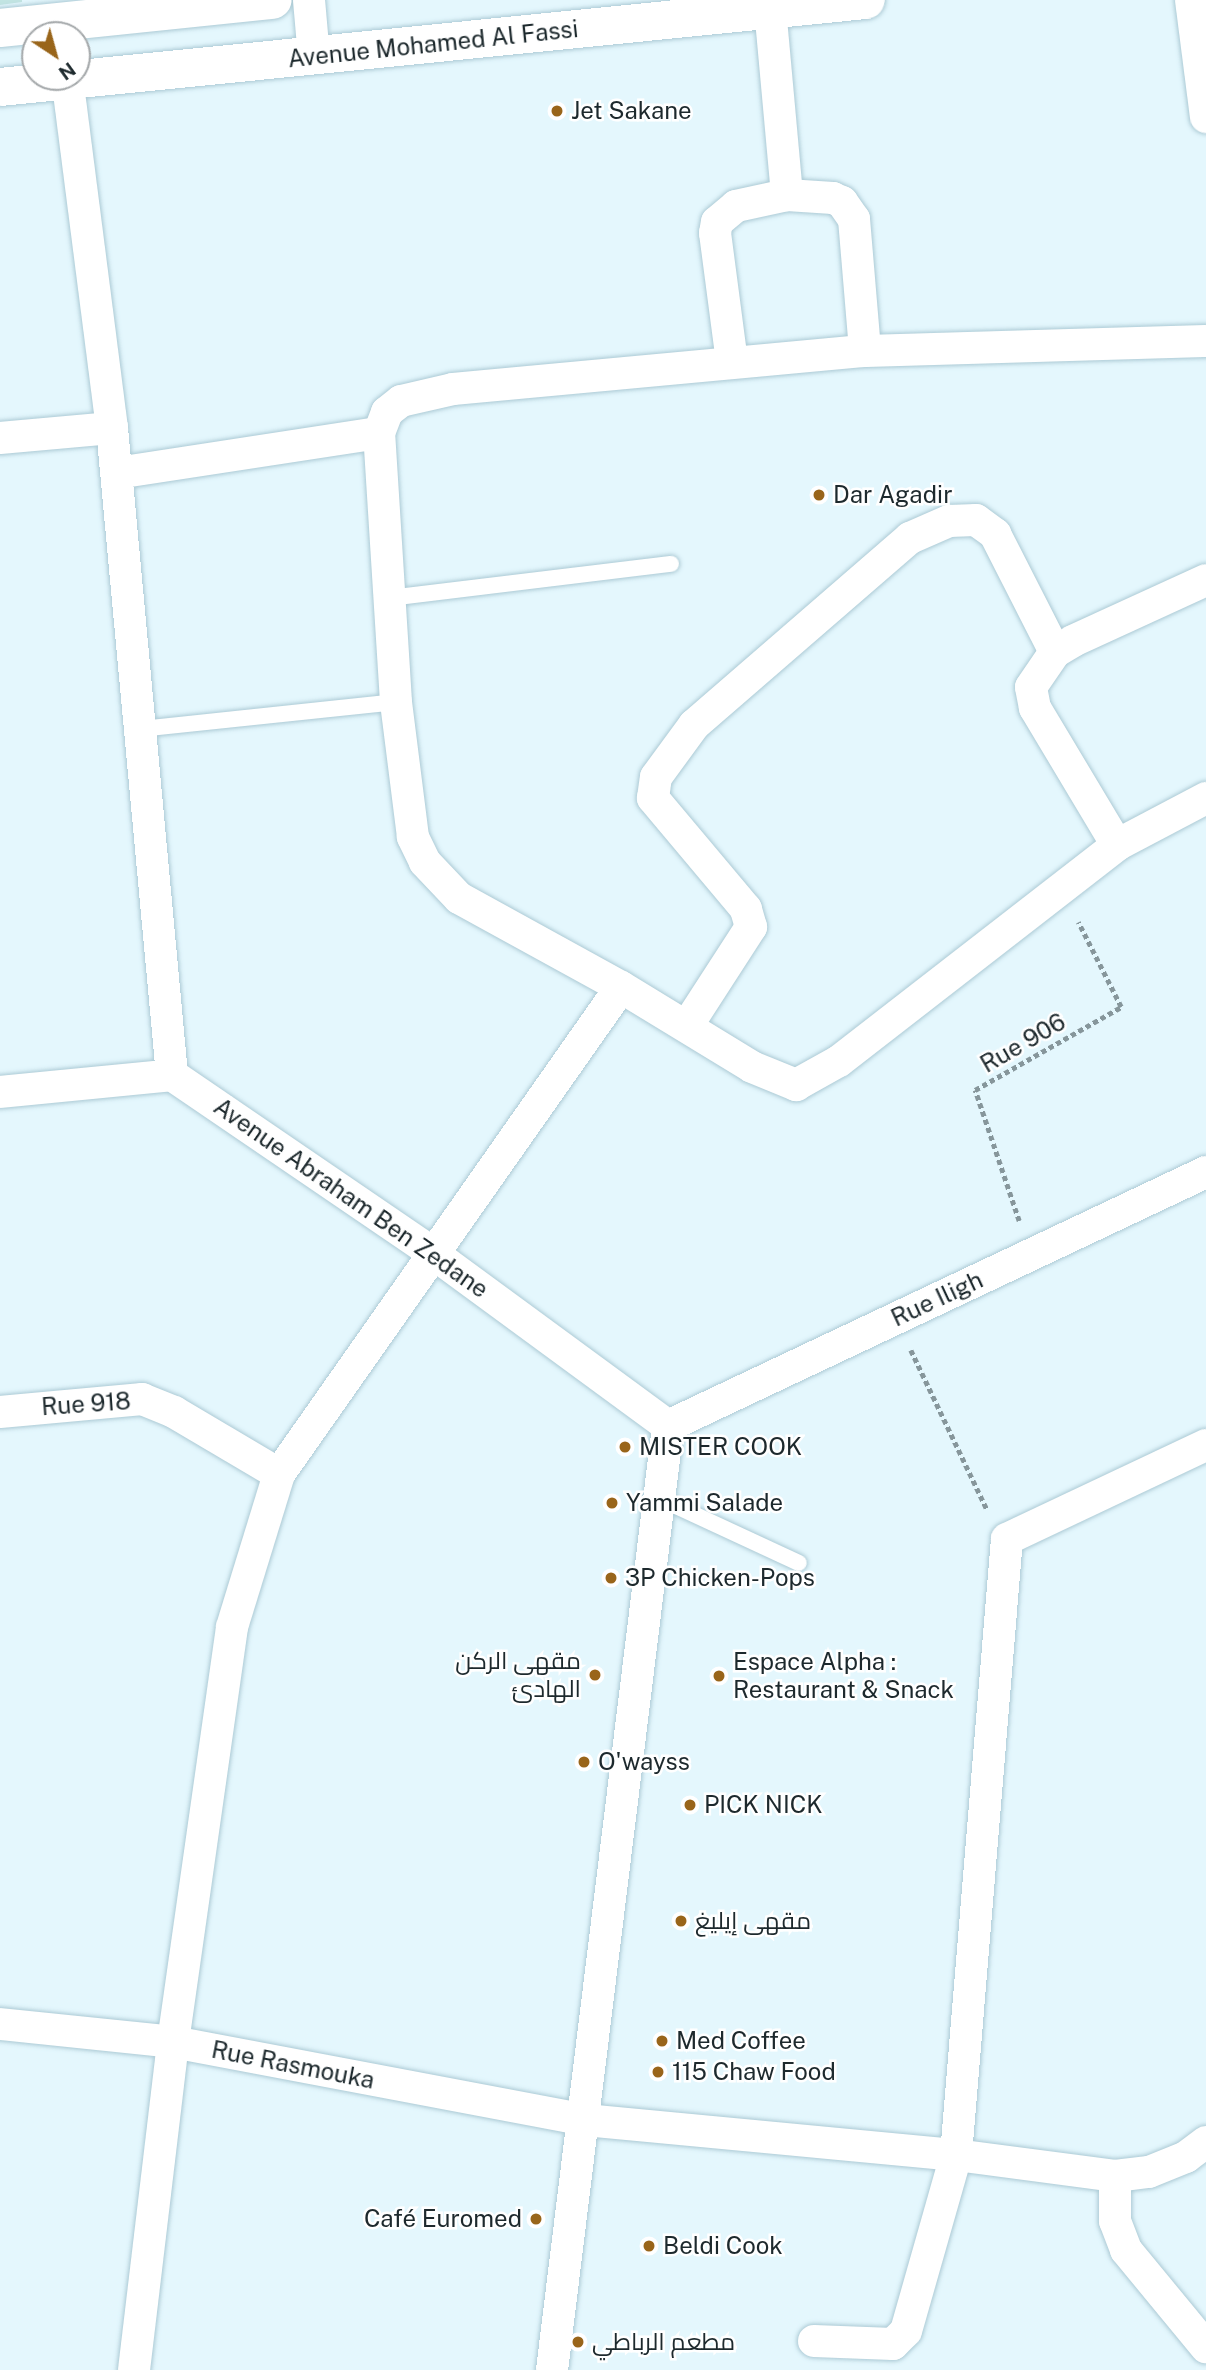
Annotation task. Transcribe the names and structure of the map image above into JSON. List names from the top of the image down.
{
  "streets": {
    "street": [
      "Avenue Mohamed Al Fassi",
      "Avenue Abraham Ben Zedane",
      "Rue Iligh",
      "Rue 918",
      "Rue Rasmouka"
    ],
    "path": ["Rue 906"]
  },
  "crossings": [
    ["Rue 906", "Rue Iligh"],
    ["Avenue Abraham Ben Zedane", "Rue Iligh"]
  ],
  "places": [
    "Jet Sakane",
    "Dar Agadir",
    "MISTER COOK",
    "Yammi Salade",
    "3P Chicken-Pops",
    "مقهى الركن الهادئ",
    "Espace Alpha : Restaurant & Snack",
    "O'wayss",
    "PICK NICK",
    "مقهى إيليغ",
    "Med Coffee",
    "115 Chaw Food",
    "Café Euromed",
    "Beldi Cook",
    "مطعم الرباطي"
  ],
  "north": "bottom right"
}
